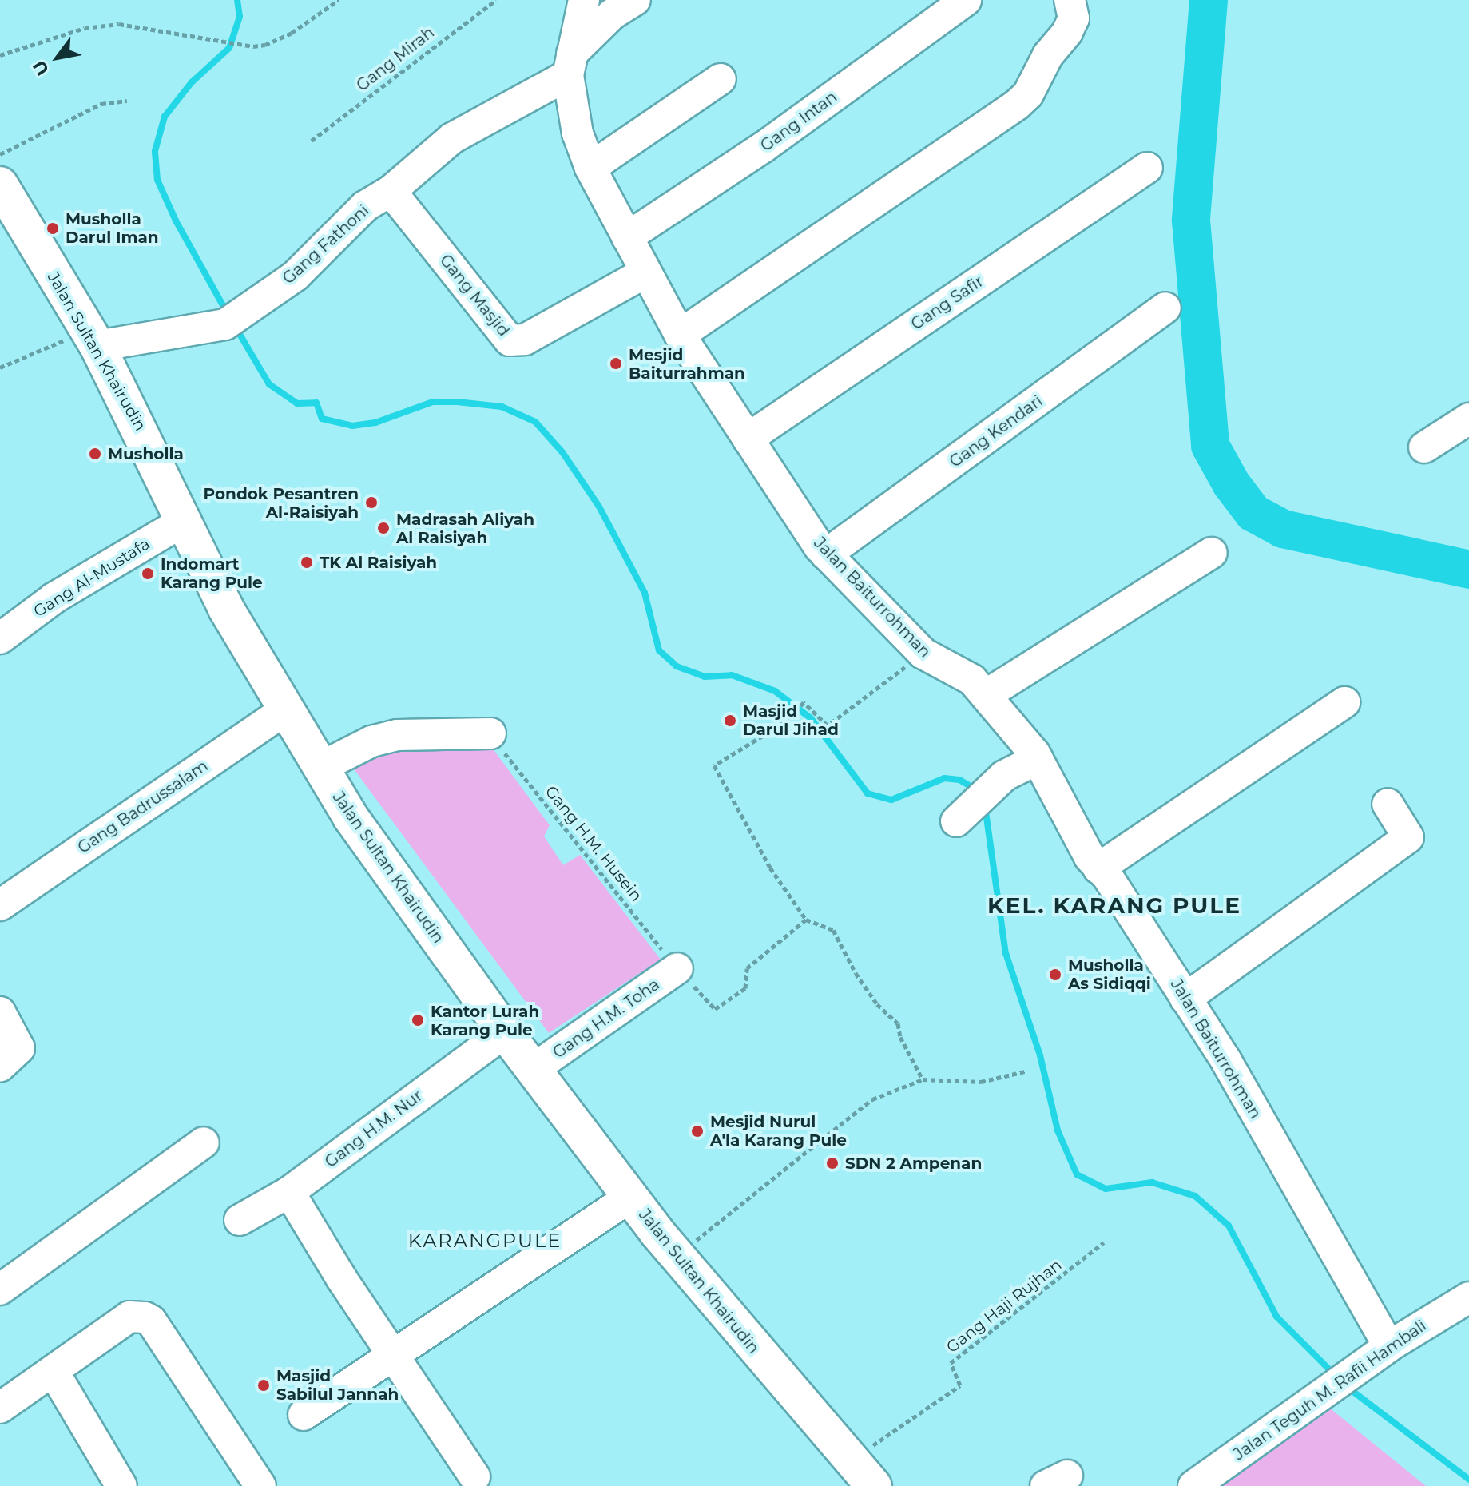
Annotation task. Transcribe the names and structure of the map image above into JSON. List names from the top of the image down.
{
  "streets": {
    "main road": ["Jalan Sultan Khairudin"],
    "street": [
      "Gang Intan",
      "Gang Fathoni",
      "Gang Masjid",
      "Gang Safir",
      "Gang Kendari",
      "Gang Al-Mustafa",
      "Jalan Baiturrohman",
      "Gang Badrussalam",
      "Gang H.M. Toha",
      "Gang H.M. Nur",
      "Jalan Teguh M. Rafii Hambali"
    ],
    "path": ["Gang Mirah", "Gang H.M. Husein", "Gang Haji Rujhan"]
  },
  "crossings": [
    ["Gang Intan", "Jalan Baiturrohman"],
    ["Gang Fathoni", "Gang Masjid"],
    ["Gang Fathoni", "Jalan Sultan Khairudin"],
    ["Gang Fathoni", "Jalan Baiturrohman"],
    ["Gang Masjid", "Jalan Baiturrohman"],
    ["Gang Safir", "Jalan Baiturrohman"],
    ["Jalan Sultan Khairudin", "Gang Al-Mustafa"],
    ["Jalan Sultan Khairudin", "Gang Badrussalam"],
    ["Jalan Sultan Khairudin", "Gang H.M. Toha"],
    ["Jalan Sultan Khairudin", "Gang H.M. Nur"],
    ["Jalan Sultan Khairudin", "Gang Haji Rujhan"],
    ["Gang Kendari", "Jalan Baiturrohman"],
    ["Jalan Baiturrohman", "Jalan Teguh M. Rafii Hambali"],
    ["Gang H.M. Husein", "Gang H.M. Toha"]
  ],
  "districts": ["KEL. KARANG PULE", "KARANGPULE"],
  "places": [
    "Musholla Darul Iman",
    "Mesjid Baiturrahman",
    "Musholla",
    "Pondok Pesantren Al-Raisiyah",
    "Madrasah Aliyah Al Raisiyah",
    "TK Al Raisiyah",
    "Indomart Karang Pule",
    "Masjid Darul Jihad",
    "Musholla As Sidiqqi",
    "Kantor Lurah Karang Pule",
    "Mesjid Nurul A'la Karang Pule",
    "SDN 2 Ampenan",
    "Masjid Sabilul Jannah"
  ],
  "north": "bottom left"
}
